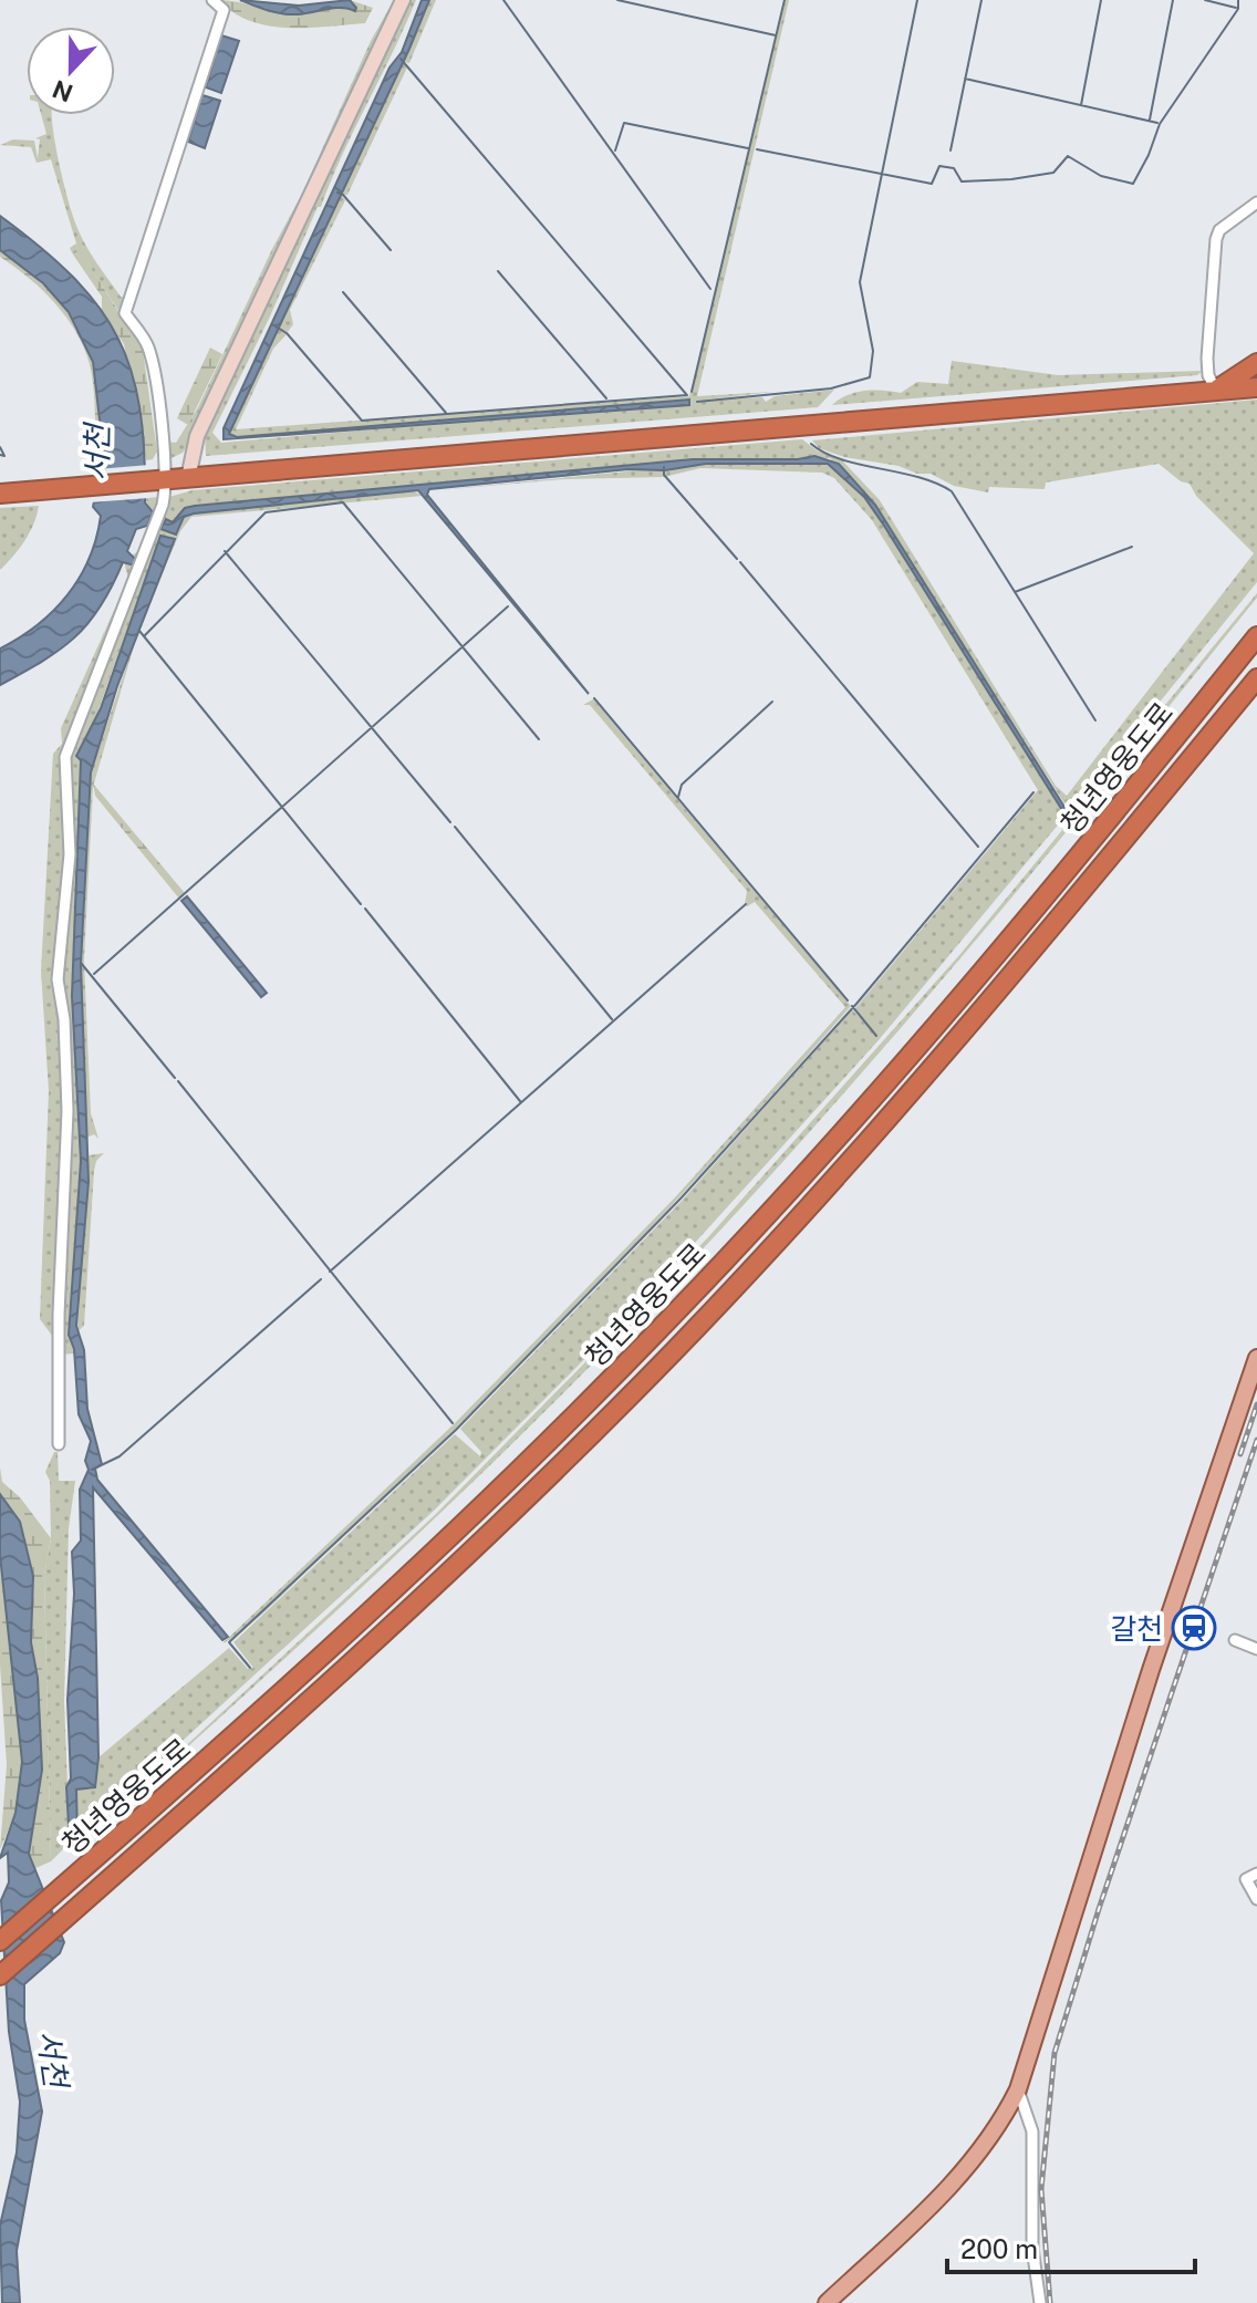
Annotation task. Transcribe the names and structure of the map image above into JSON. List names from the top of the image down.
{
  "streets": {
    "highway": ["청년영웅도로"]
  },
  "water": ["서천"],
  "places": {
    "station": ["갈천"]
  },
  "scale_bar": "200 m",
  "north": "bottom"
}
